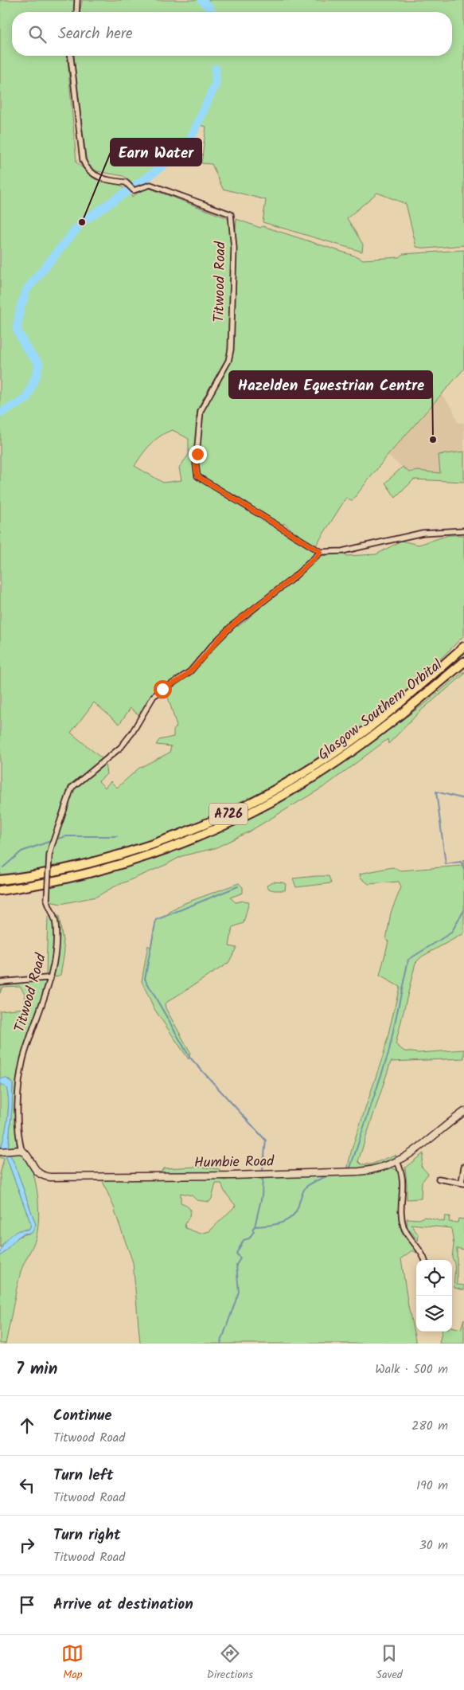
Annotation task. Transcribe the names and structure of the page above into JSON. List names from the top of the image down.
{
  "streets": {
    "highway": ["Glasgow Southern Orbital", "A726"],
    "street": ["Titwood Road", "Humbie Road"]
  },
  "crossings": [
    ["Titwood Road", "Humbie Road"]
  ],
  "places": ["Earn Water", "Hazelden Equestrian Centre"],
  "page": {
    "search": "Search here",
    "heading": ["7 min", "Walk · 500 m"],
    "list": [
      ["Continue", "Titwood Road", "280 m"],
      ["Turn left", "Titwood Road", "190 m"],
      ["Turn right", "Titwood Road", "30 m"],
      "Arrive at destination"
    ],
    "nav": ["Map", "Directions", "Saved"]
  }
}
